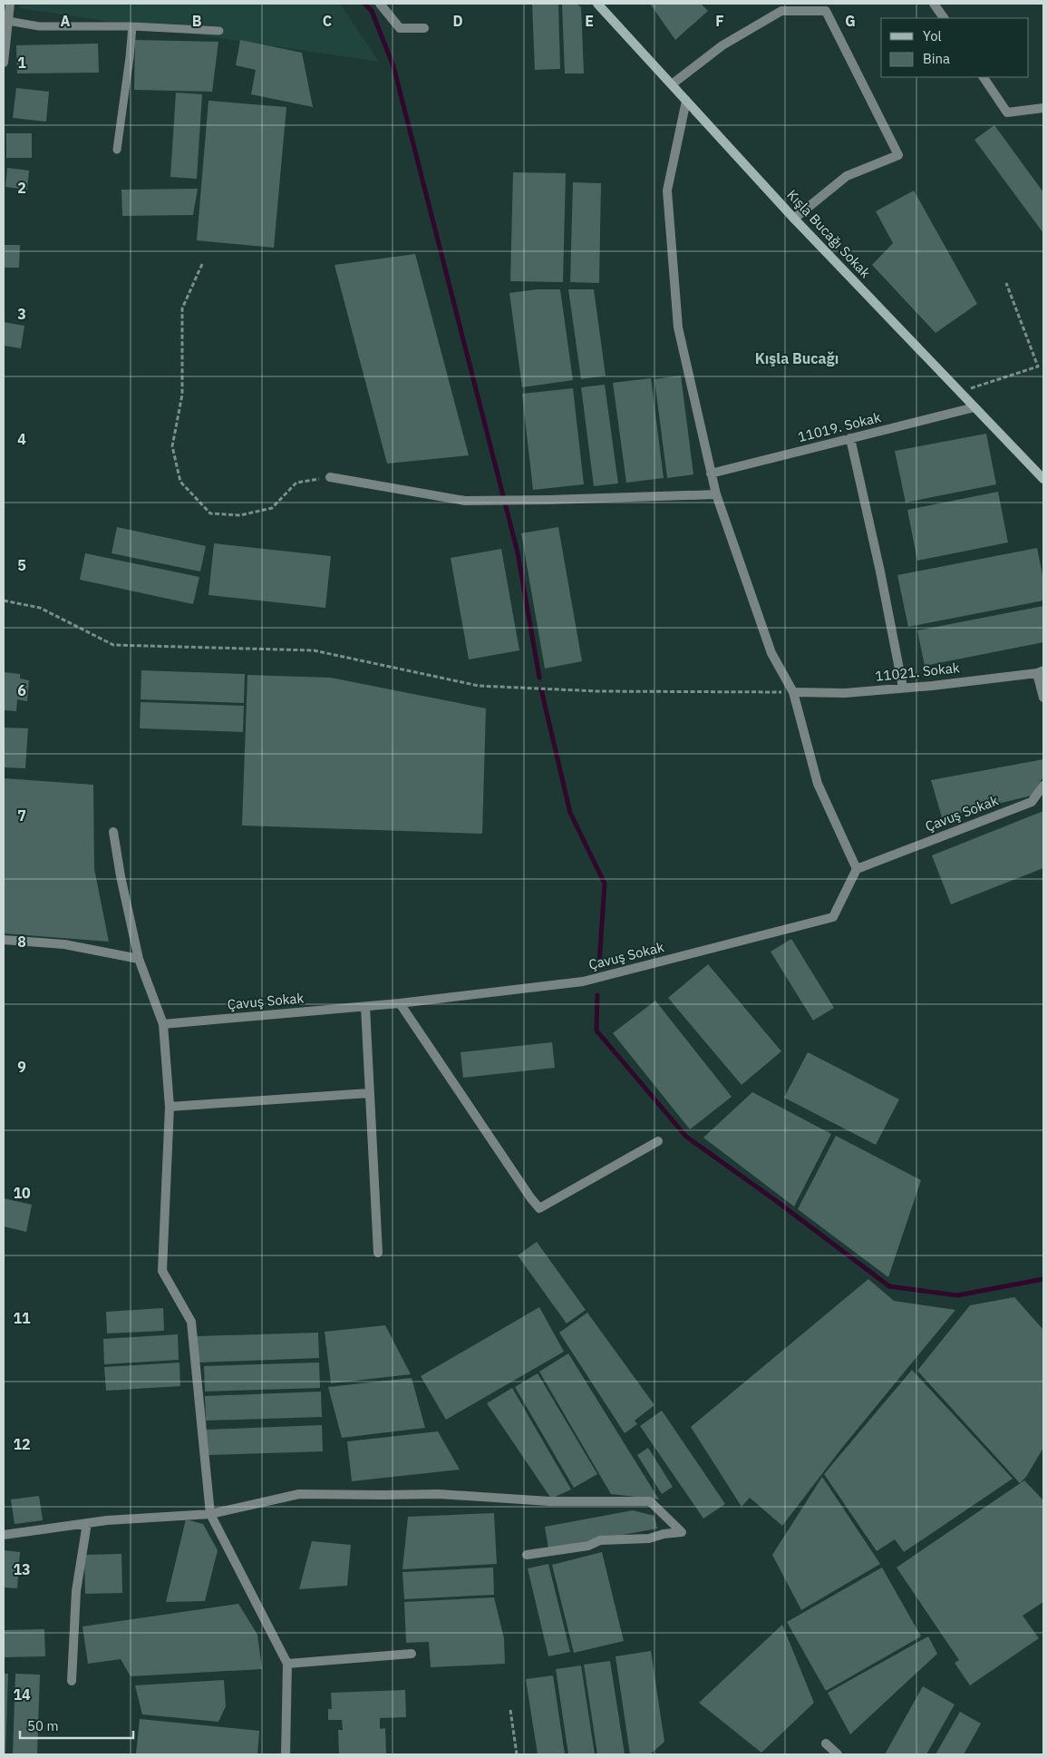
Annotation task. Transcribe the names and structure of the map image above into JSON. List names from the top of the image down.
{
  "streets": {
    "street": [
      "Kışla Bucağı Sokak",
      "11019. Sokak",
      "11021. Sokak",
      "Çavuş Sokak"
    ]
  },
  "crossings": [
    ["Kışla Bucağı Sokak", "11019. Sokak"]
  ],
  "districts": ["Kışla Bucağı"],
  "legend": ["Yol", "Bina"],
  "scale_bar": "50 m",
  "grid": {
    "columns": [
      "A",
      "B",
      "C",
      "D",
      "E",
      "F",
      "G"
    ],
    "rows": [
      "1",
      "2",
      "3",
      "4",
      "5",
      "6",
      "7",
      "8",
      "9",
      "10",
      "11",
      "12",
      "13",
      "14"
    ]
  }
}
